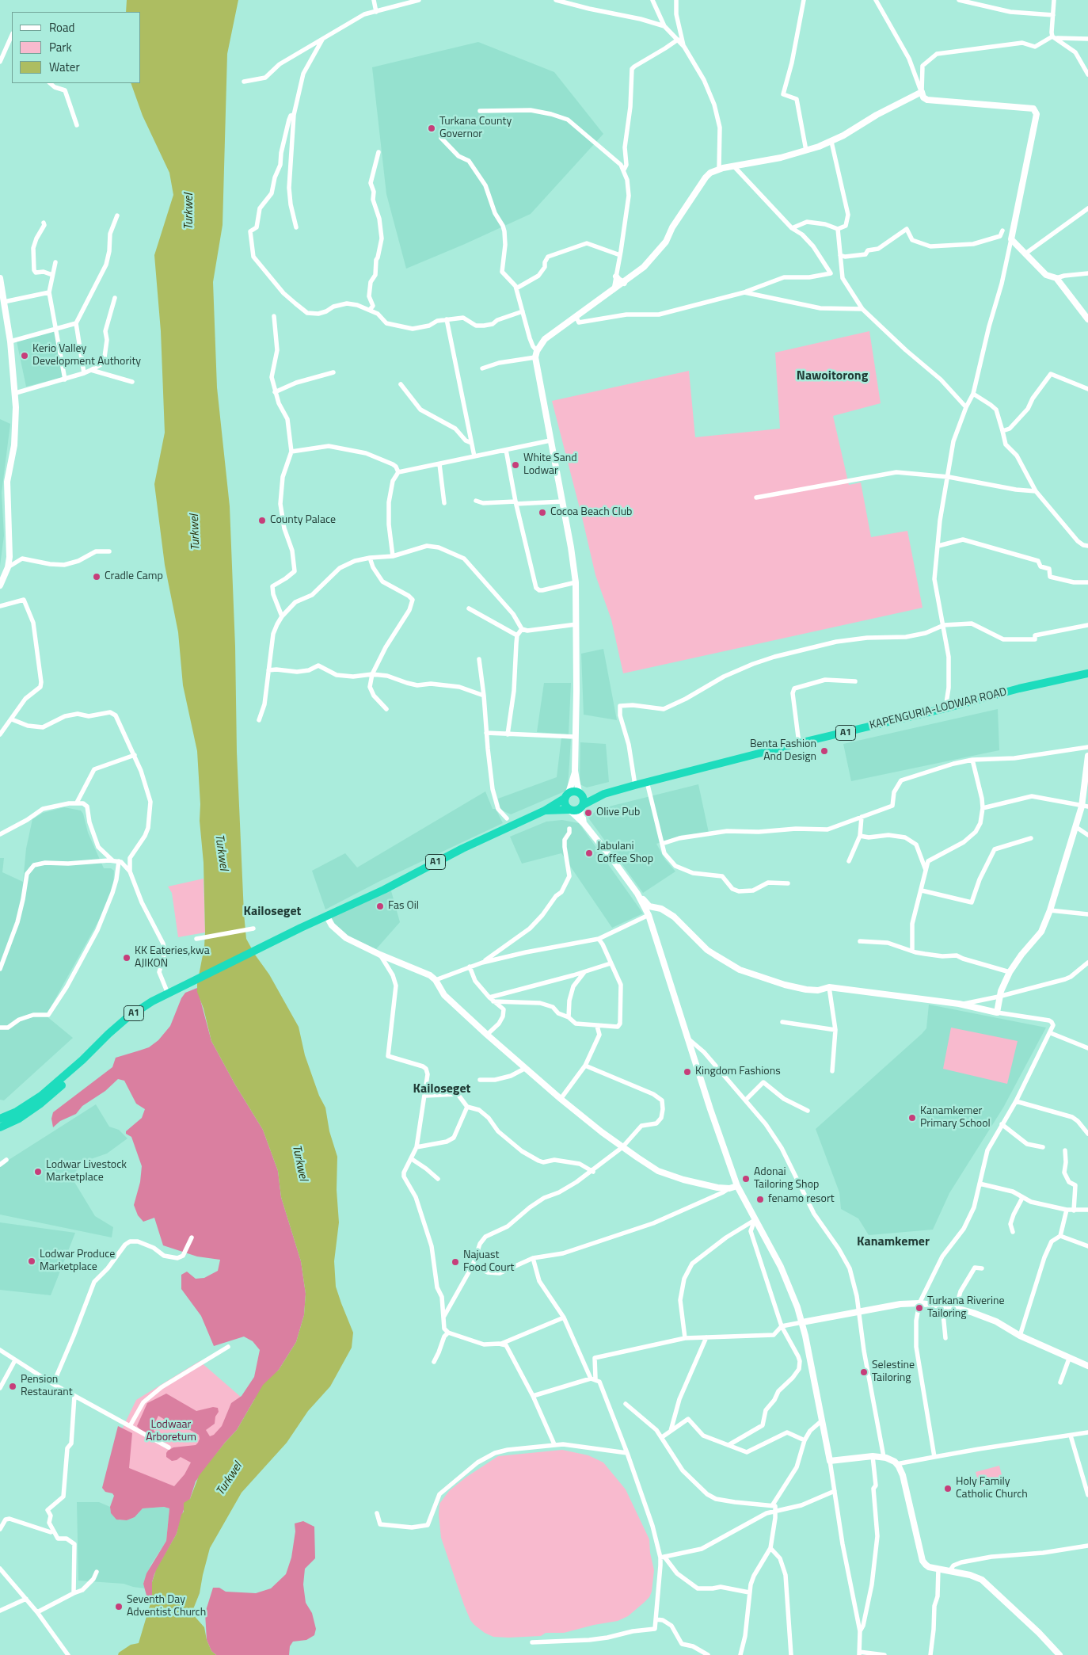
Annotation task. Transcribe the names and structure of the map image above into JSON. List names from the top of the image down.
{
  "streets": {
    "highway": ["KAPENGURIA-LODWAR ROAD", "A1"]
  },
  "crossings": [
    ["KAPENGURIA-LODWAR ROAD", "A1"]
  ],
  "districts": [
    "Nawoitorong",
    "Kailoseget",
    "Kailoseget",
    "Kanamkemer"
  ],
  "water": ["Turkwel"],
  "parks": ["Lodwaar Arboretum"],
  "places": [
    "Turkana County Governor",
    "Kerio Valley Development Authority",
    "White Sand Lodwar",
    "Cocoa Beach Club",
    "County Palace",
    "Cradle Camp",
    "Benta Fashion And Design",
    "Olive Pub",
    "Jabulani Coffee Shop",
    "Fas Oil",
    "KK Eateries,kwa AJIKON",
    "Kingdom Fashions",
    "Kanamkemer Primary School",
    "Lodwar Livestock Marketplace",
    "Adonai Tailoring Shop",
    "fenamo resort",
    "Lodwar Produce Marketplace",
    "Najuast Food Court",
    "Turkana Riverine Tailoring",
    "Selestine Tailoring",
    "Pension Restaurant",
    "Holy Family Catholic Church",
    "Seventh Day Adventist Church"
  ],
  "legend": ["Road", "Park", "Water"]
}
